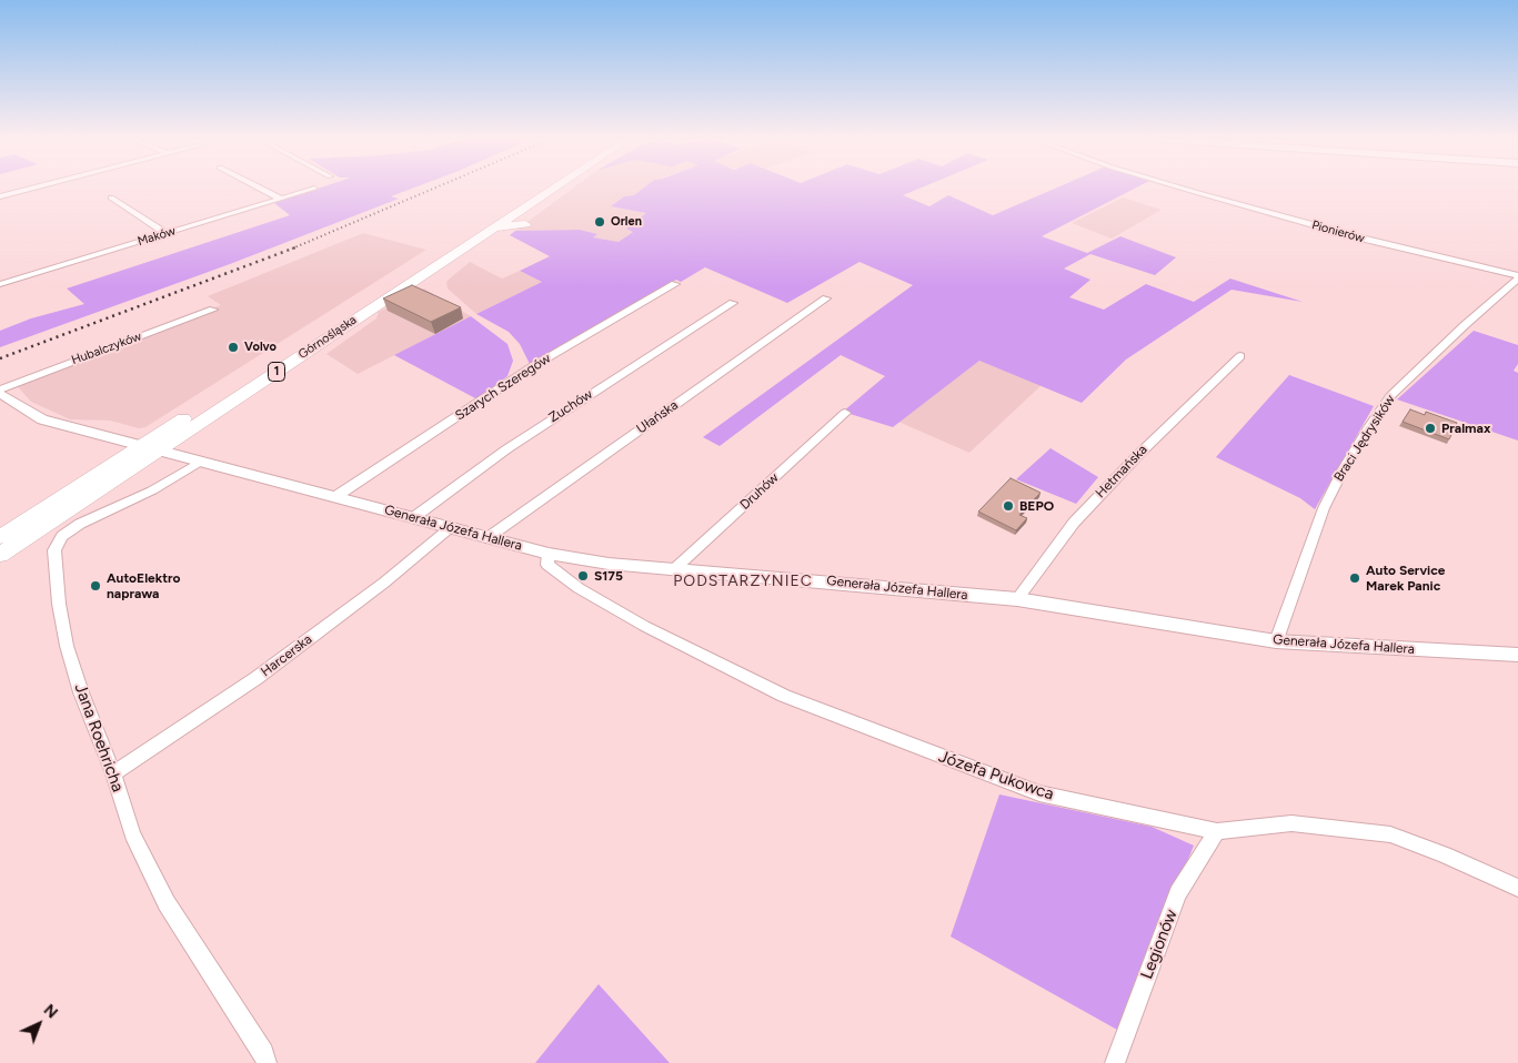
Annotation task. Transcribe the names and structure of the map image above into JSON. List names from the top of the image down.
{
  "streets": {
    "main road": ["Górnośląska", "1"],
    "street": [
      "Pionierów",
      "Maków",
      "Hubalczyków",
      "Szarych Szeregów",
      "Zuchów",
      "Ułańska",
      "Braci Jędrysików",
      "Hetmańska",
      "Druhów",
      "Generała Józefa Hallera",
      "Harcerska",
      "Jana Roehricha",
      "Józefa Pukowca",
      "Legionów"
    ]
  },
  "crossings": [
    ["Pionierów", "Braci Jędrysików"],
    ["Górnośląska", "Generała Józefa Hallera"],
    ["Hubalczyków", "Generała Józefa Hallera"],
    ["Szarych Szeregów", "Generała Józefa Hallera"],
    ["Zuchów", "Generała Józefa Hallera"],
    ["Ułańska", "Generała Józefa Hallera"],
    ["Braci Jędrysików", "Generała Józefa Hallera"],
    ["Hetmańska", "Generała Józefa Hallera"],
    ["Druhów", "Generała Józefa Hallera"],
    ["Generała Józefa Hallera", "Harcerska"],
    ["Generała Józefa Hallera", "Jana Roehricha"],
    ["Generała Józefa Hallera", "Józefa Pukowca"],
    ["Harcerska", "Jana Roehricha"],
    ["Józefa Pukowca", "Legionów"]
  ],
  "districts": ["PODSTARZYNIEC"],
  "places": [
    "Orlen",
    "Volvo",
    "Pralmax",
    "BEPO",
    "S175",
    "Auto Service Marek Panic",
    "AutoElektro naprawa"
  ],
  "north": "top right"
}
